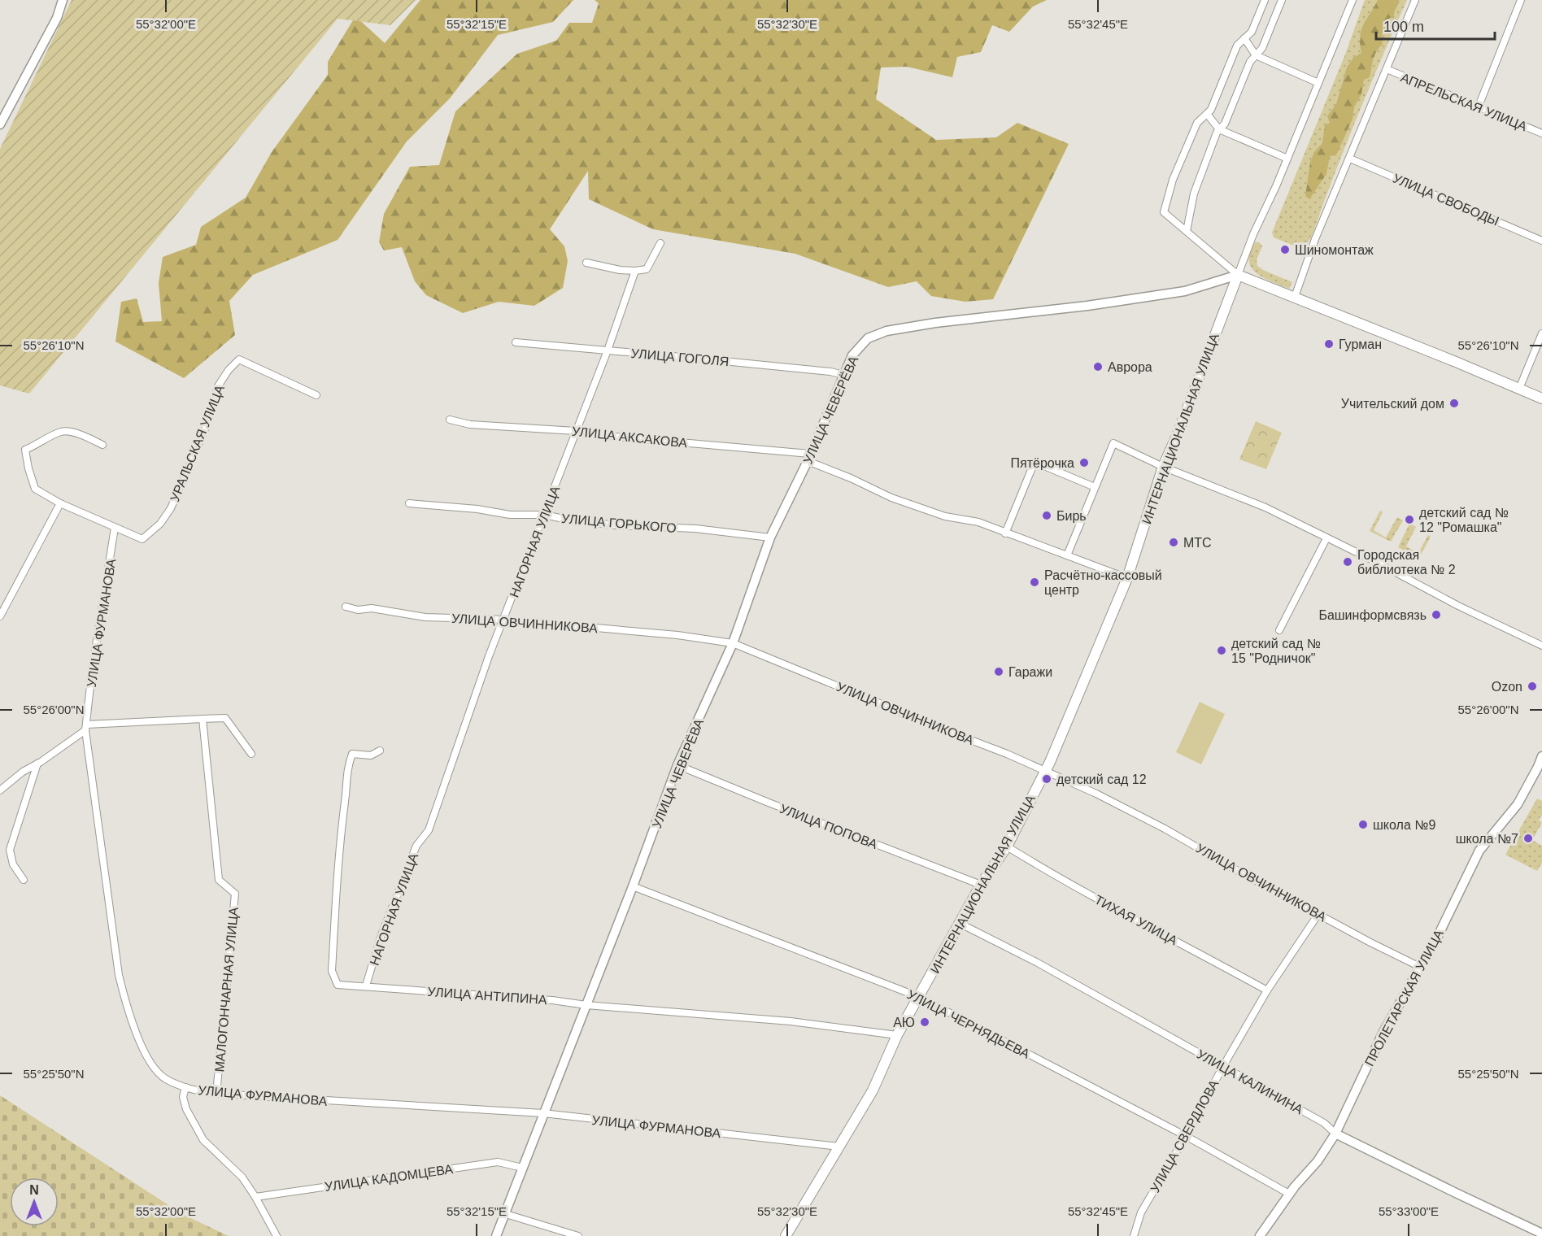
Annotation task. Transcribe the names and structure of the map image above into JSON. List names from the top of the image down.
{
  "streets": {
    "main road": ["ИНТЕРНАЦИОНАЛЬНАЯ УЛИЦА"],
    "street": [
      "АПРЕЛЬСКАЯ УЛИЦА",
      "УЛИЦА СВОБОДЫ",
      "УЛИЦА ГОГОЛЯ",
      "УЛИЦА ЧЕВЕРЁВА",
      "УЛИЦА АКСАКОВА",
      "УРАЛЬСКАЯ УЛИЦА",
      "УЛИЦА ГОРЬКОГО",
      "НАГОРНАЯ УЛИЦА",
      "УЛИЦА ФУРМАНОВА",
      "УЛИЦА ОВЧИННИКОВА",
      "УЛИЦА ПОПОВА",
      "ТИХАЯ УЛИЦА",
      "МАЛОГОНЧАРНАЯ УЛИЦА",
      "УЛИЦА АНТИПИНА",
      "ПРОЛЕТАРСКАЯ УЛИЦА",
      "УЛИЦА ЧЕРНЯДЬЕВА",
      "УЛИЦА КАЛИНИНА",
      "УЛИЦА СВЕРДЛОВА",
      "УЛИЦА КАДОМЦЕВА"
    ]
  },
  "crossings": [
    ["УЛИЦА ГОГОЛЯ", "УЛИЦА ЧЕВЕРЁВА"],
    ["УЛИЦА ГОГОЛЯ", "НАГОРНАЯ УЛИЦА"],
    ["УЛИЦА ЧЕВЕРЁВА", "ИНТЕРНАЦИОНАЛЬНАЯ УЛИЦА"],
    ["УЛИЦА ЧЕВЕРЁВА", "УЛИЦА АКСАКОВА"],
    ["УЛИЦА ЧЕВЕРЁВА", "УЛИЦА ГОРЬКОГО"],
    ["УЛИЦА ЧЕВЕРЁВА", "УЛИЦА ФУРМАНОВА"],
    ["УЛИЦА ЧЕВЕРЁВА", "УЛИЦА ОВЧИННИКОВА"],
    ["УЛИЦА ЧЕВЕРЁВА", "УЛИЦА ПОПОВА"],
    ["УЛИЦА ЧЕВЕРЁВА", "УЛИЦА АНТИПИНА"],
    ["УЛИЦА ЧЕВЕРЁВА", "УЛИЦА ЧЕРНЯДЬЕВА"],
    ["УЛИЦА ЧЕВЕРЁВА", "УЛИЦА КАДОМЦЕВА"],
    ["ИНТЕРНАЦИОНАЛЬНАЯ УЛИЦА", "УЛИЦА АКСАКОВА"],
    ["ИНТЕРНАЦИОНАЛЬНАЯ УЛИЦА", "УЛИЦА ФУРМАНОВА"],
    ["ИНТЕРНАЦИОНАЛЬНАЯ УЛИЦА", "УЛИЦА ОВЧИННИКОВА"],
    ["ИНТЕРНАЦИОНАЛЬНАЯ УЛИЦА", "УЛИЦА ПОПОВА"],
    ["ИНТЕРНАЦИОНАЛЬНАЯ УЛИЦА", "ТИХАЯ УЛИЦА"],
    ["ИНТЕРНАЦИОНАЛЬНАЯ УЛИЦА", "УЛИЦА АНТИПИНА"],
    ["ИНТЕРНАЦИОНАЛЬНАЯ УЛИЦА", "УЛИЦА ЧЕРНЯДЬЕВА"],
    ["ИНТЕРНАЦИОНАЛЬНАЯ УЛИЦА", "УЛИЦА КАЛИНИНА"],
    ["УЛИЦА АКСАКОВА", "НАГОРНАЯ УЛИЦА"],
    ["УРАЛЬСКАЯ УЛИЦА", "УЛИЦА ФУРМАНОВА"],
    ["УЛИЦА ГОРЬКОГО", "НАГОРНАЯ УЛИЦА"],
    ["НАГОРНАЯ УЛИЦА", "УЛИЦА ОВЧИННИКОВА"],
    ["НАГОРНАЯ УЛИЦА", "УЛИЦА АНТИПИНА"],
    ["УЛИЦА ФУРМАНОВА", "МАЛОГОНЧАРНАЯ УЛИЦА"],
    ["УЛИЦА ОВЧИННИКОВА", "ПРОЛЕТАРСКАЯ УЛИЦА"],
    ["УЛИЦА ОВЧИННИКОВА", "УЛИЦА СВЕРДЛОВА"],
    ["ТИХАЯ УЛИЦА", "УЛИЦА СВЕРДЛОВА"],
    ["ПРОЛЕТАРСКАЯ УЛИЦА", "УЛИЦА ЧЕРНЯДЬЕВА"],
    ["ПРОЛЕТАРСКАЯ УЛИЦА", "УЛИЦА КАЛИНИНА"],
    ["УЛИЦА ЧЕРНЯДЬЕВА", "УЛИЦА СВЕРДЛОВА"],
    ["УЛИЦА КАЛИНИНА", "УЛИЦА СВЕРДЛОВА"]
  ],
  "places": [
    "Шиномонтаж",
    "Гурман",
    "Аврора",
    "Учительский дом",
    "Пятёрочка",
    "Бирь",
    "детский сад № 12 \"Ромашка\"",
    "МТС",
    "Городская библиотека № 2",
    "Расчётно-кассовый центр",
    "Башинформсвязь",
    "детский сад № 15 \"Родничок\"",
    "Гаражи",
    "Ozon",
    "детский сад 12",
    "школа №9",
    "школа №7",
    "АЮ"
  ],
  "scale_bar": "100 m",
  "north": "top",
  "coordinates": [
    "55°32'00\"E",
    "55°32'15\"E",
    "55°32'30\"E",
    "55°32'45\"E",
    "55°26'10\"N",
    "55°26'00\"N",
    "55°25'50\"N",
    "55°33'00\"E"
  ]
}
